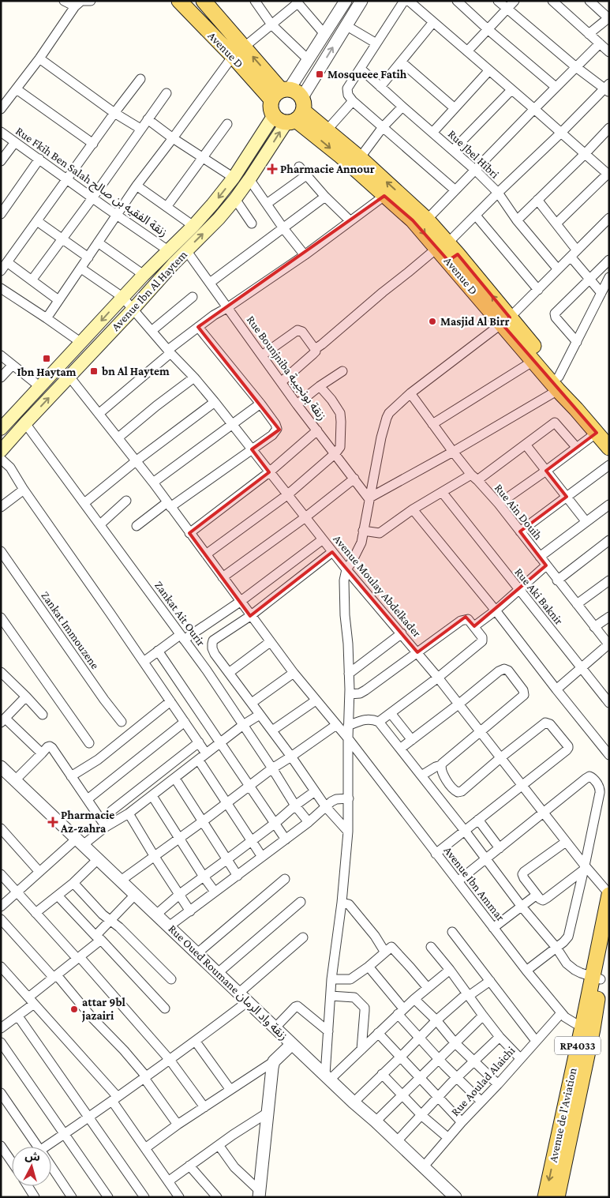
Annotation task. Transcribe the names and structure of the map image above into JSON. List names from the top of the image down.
{
  "streets": {
    "main road": [
      "Avenue D",
      "Avenue Ibn Al Haytem",
      "RP4033",
      "Avenue de l'Aviation"
    ],
    "street": [
      "Rue Jbel Hibri",
      "Rue Fkih Ben Salah زنقة الفقيه بن صالح",
      "Rue Bounjniba زنقة بونجيبة",
      "Rue Ain Douih",
      "Avenue Moulay Abdelkader",
      "Rue Aki Baknir",
      "Zankat Ait Ourir",
      "Zankat Immouzene",
      "Avenue Ibn Ammar",
      "Rue Oued Roumane زنقة واد الرمان",
      "Rue Aoulad Alaichi"
    ]
  },
  "crossings": [
    ["Avenue D", "Avenue Ibn Al Haytem"],
    ["Rue Fkih Ben Salah زنقة الفقيه بن صالح", "Avenue Ibn Al Haytem"],
    ["Avenue Ibn Al Haytem", "Rue Bounjniba زنقة بونجيبة"],
    ["Avenue Ibn Al Haytem", "Avenue Moulay Abdelkader"],
    ["Avenue Ibn Al Haytem", "Zankat Ait Ourir"],
    ["Avenue Ibn Al Haytem", "Avenue Ibn Ammar"],
    ["Avenue Moulay Abdelkader", "Avenue de l'Aviation"],
    ["Avenue Ibn Ammar", "Rue Aoulad Alaichi"],
    ["Avenue Ibn Ammar", "Avenue de l'Aviation"],
    ["Rue Oued Roumane زنقة واد الرمان", "Rue Aoulad Alaichi"]
  ],
  "places": {
    "transit": ["Mosqueee Fatih", "Ibn Haytam", "bn Al Haytem"],
    "health": ["Pharmacie Annour", "Pharmacie Az-zahra"],
    "other": ["Masjid Al Birr", "attar 9bl jazairi"]
  },
  "north": "top"
}
